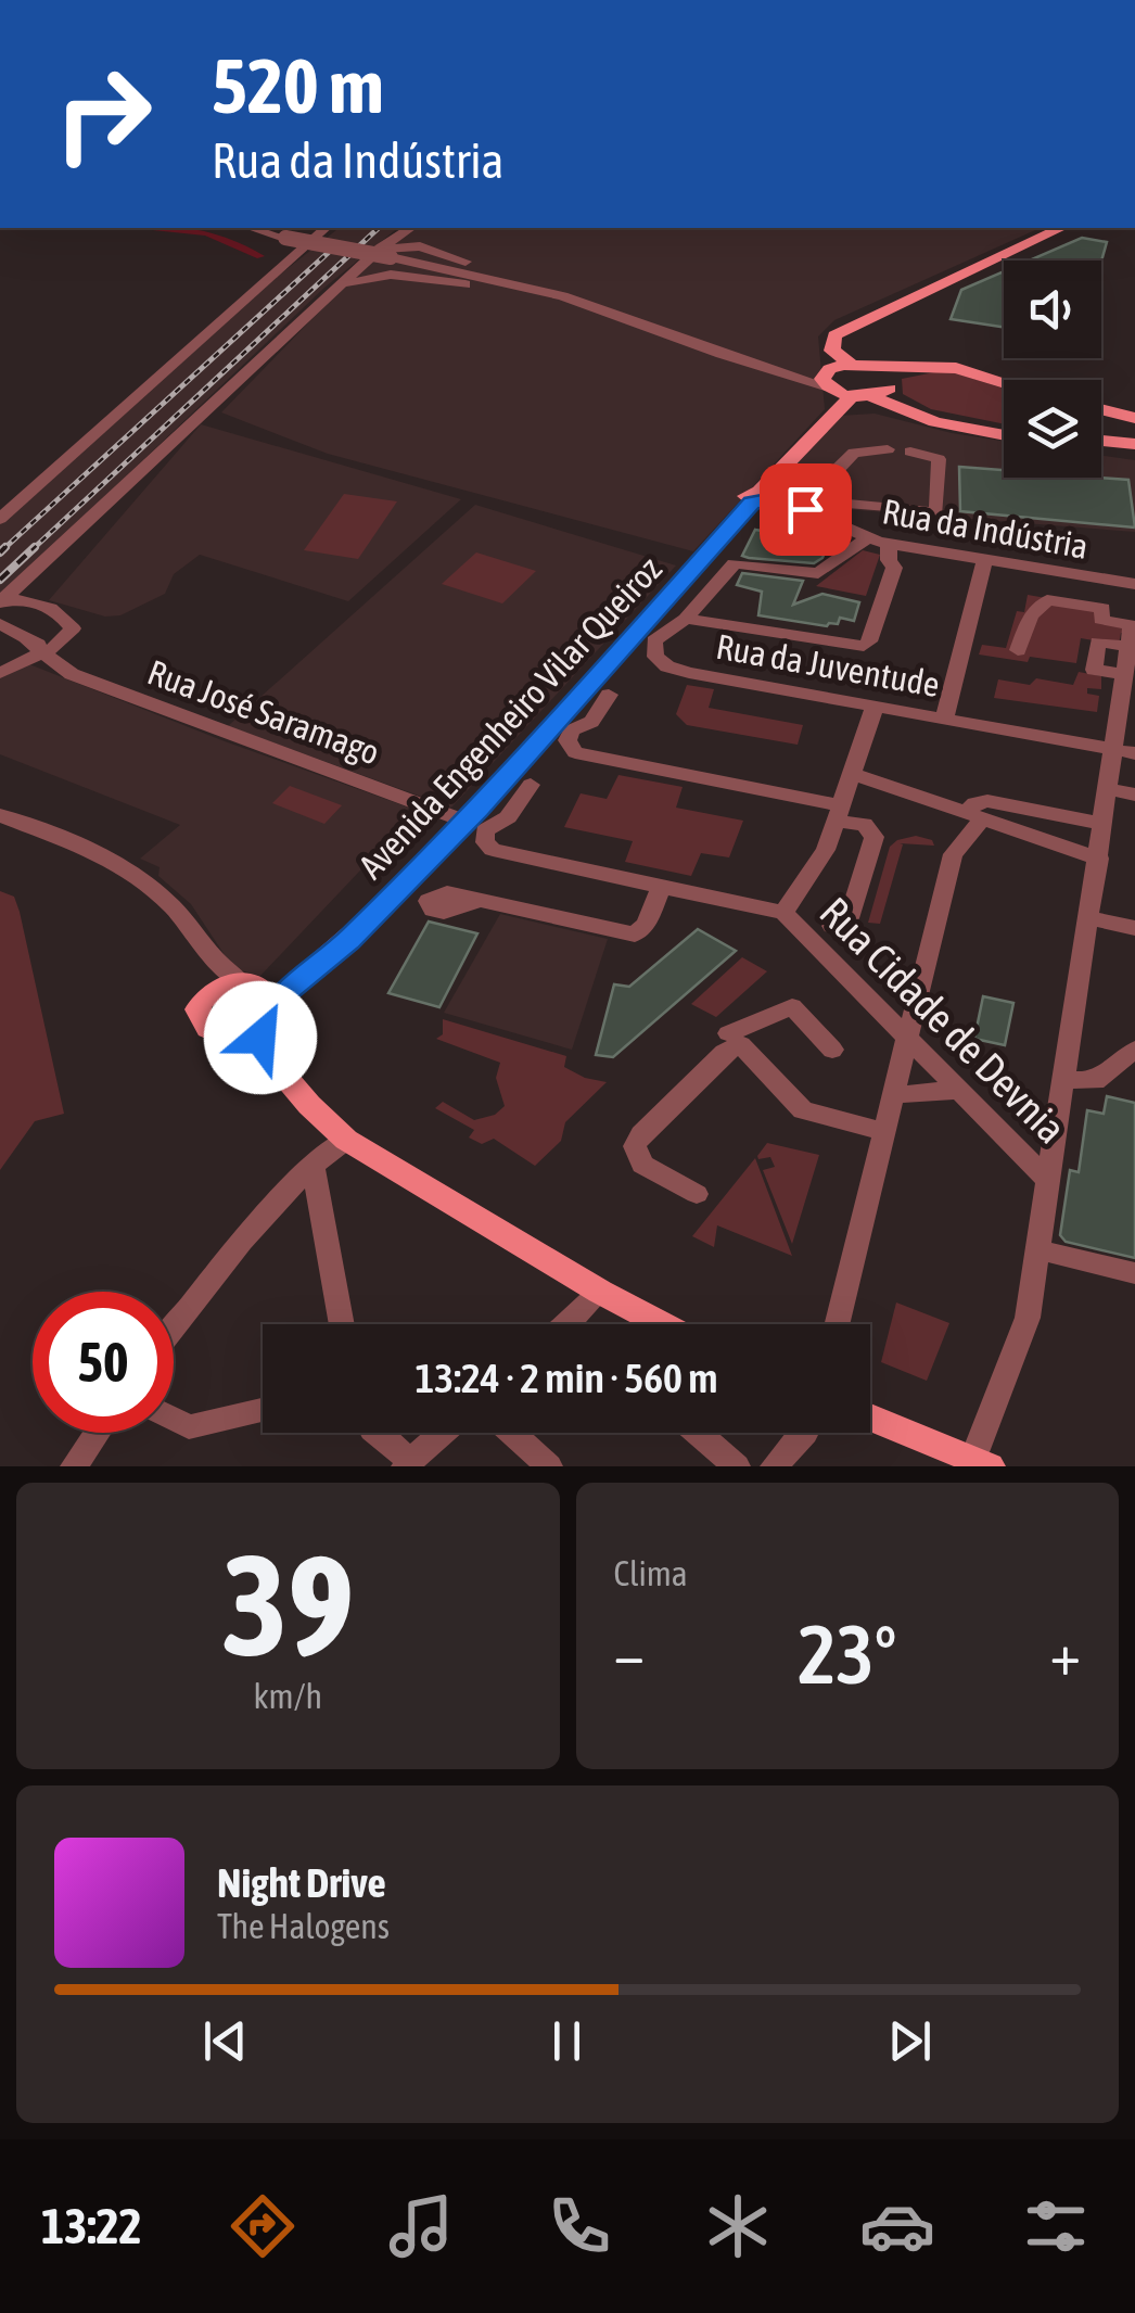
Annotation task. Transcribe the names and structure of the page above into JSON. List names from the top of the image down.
{
  "streets": {
    "main road": ["Avenida Engenheiro Vilar Queiroz"],
    "street": [
      "Rua da Indústria",
      "Rua da Juventude",
      "Rua José Saramago",
      "Rua Cidade de Devnia"
    ]
  },
  "crossings": [
    ["Rua da Indústria", "Rua da Juventude"],
    ["Rua da Indústria", "Avenida Engenheiro Vilar Queiroz"],
    ["Rua José Saramago", "Avenida Engenheiro Vilar Queiroz"]
  ],
  "page": {
    "turn": ["520 m", "Rua da Indústria"],
    "limit": "50",
    "trip": "13:24 · 2 min · 560 m",
    "tile": [
      ["39", "km/h"],
      "Clima"
    ],
    "heat": ["−", "23°", "+"],
    "song": ["Night Drive", "The Halogens"],
    "tabs": "13:22"
  }
}
